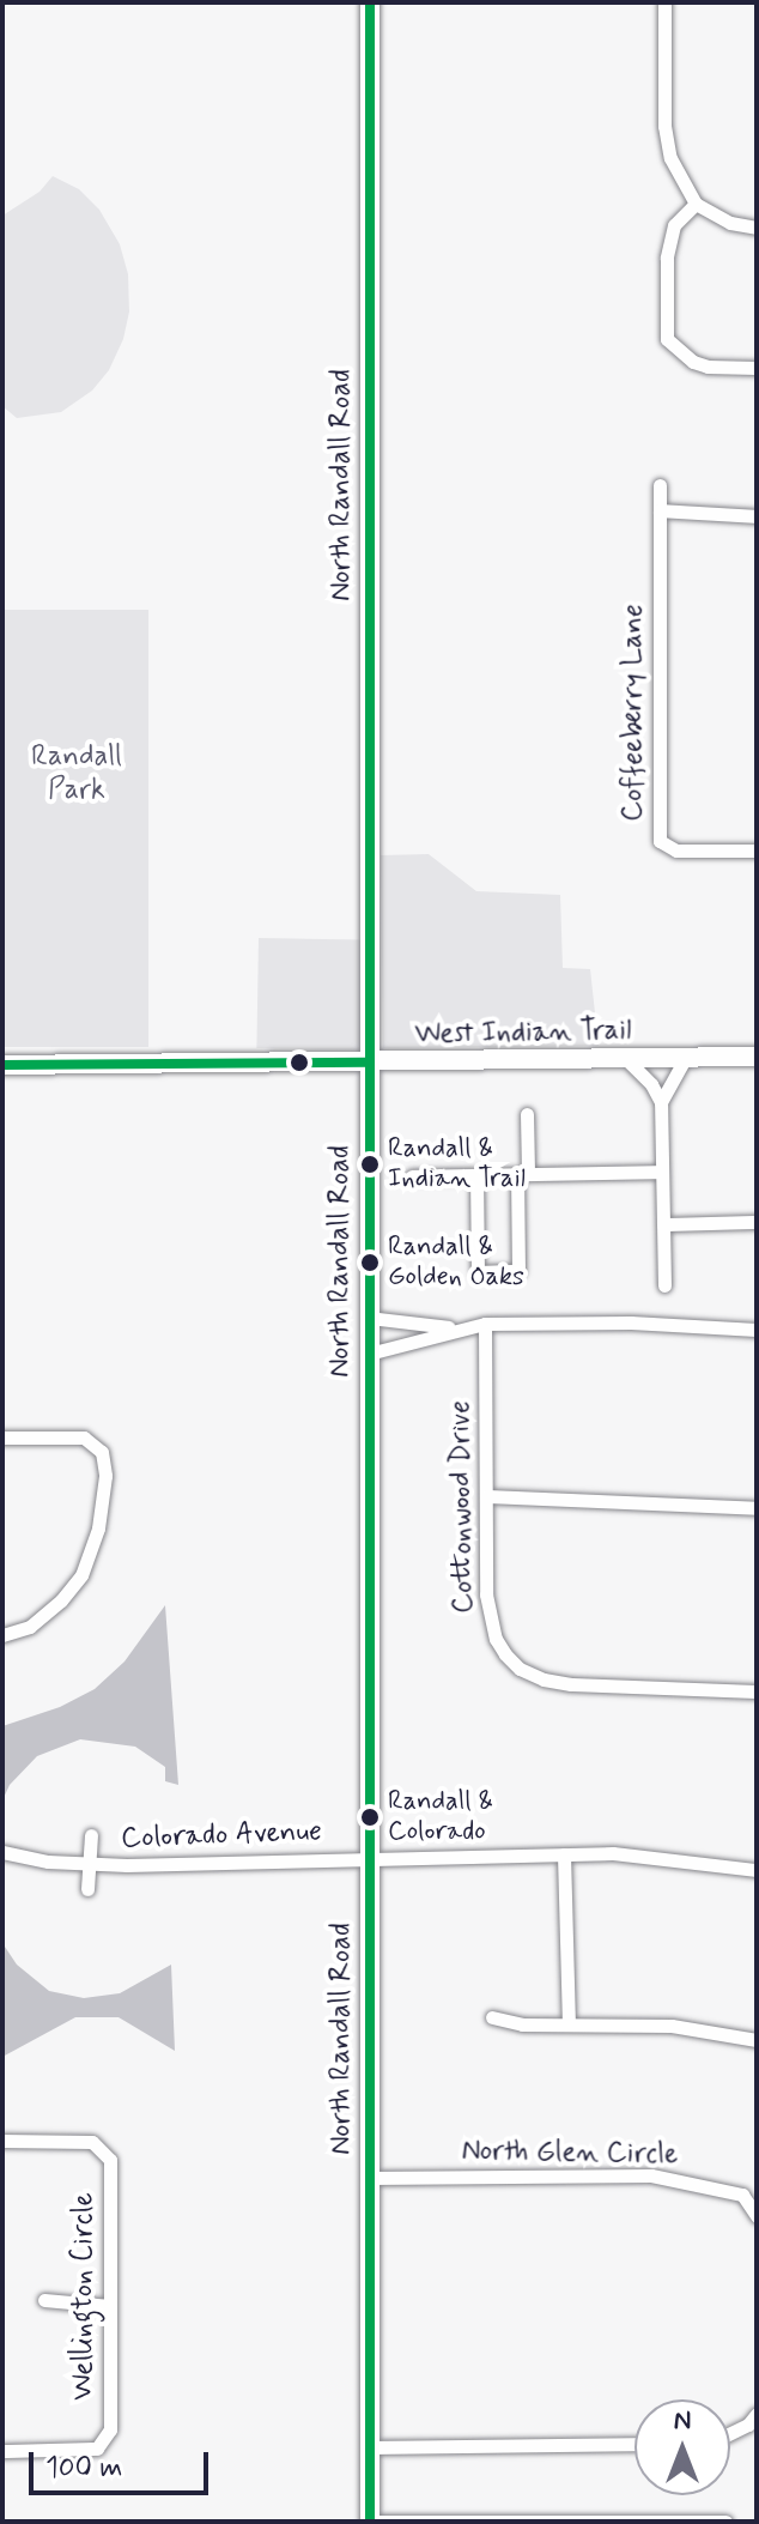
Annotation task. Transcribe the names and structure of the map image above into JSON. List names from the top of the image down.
{
  "streets": {
    "main road": ["North Randall Road", "West Indian Trail"],
    "street": [
      "Coffeeberry Lane",
      "Cottonwood Drive",
      "Colorado Avenue",
      "North Glen Circle",
      "Wellington Circle"
    ]
  },
  "crossings": [
    ["North Randall Road", "West Indian Trail"],
    ["North Randall Road", "Colorado Avenue"],
    ["North Randall Road", "North Glen Circle"]
  ],
  "parks": ["Randall Park"],
  "places": ["Randall & Indian Trail", "Randall & Golden Oaks", "Randall & Colorado"],
  "scale_bar": "100 m",
  "north": "top"
}
